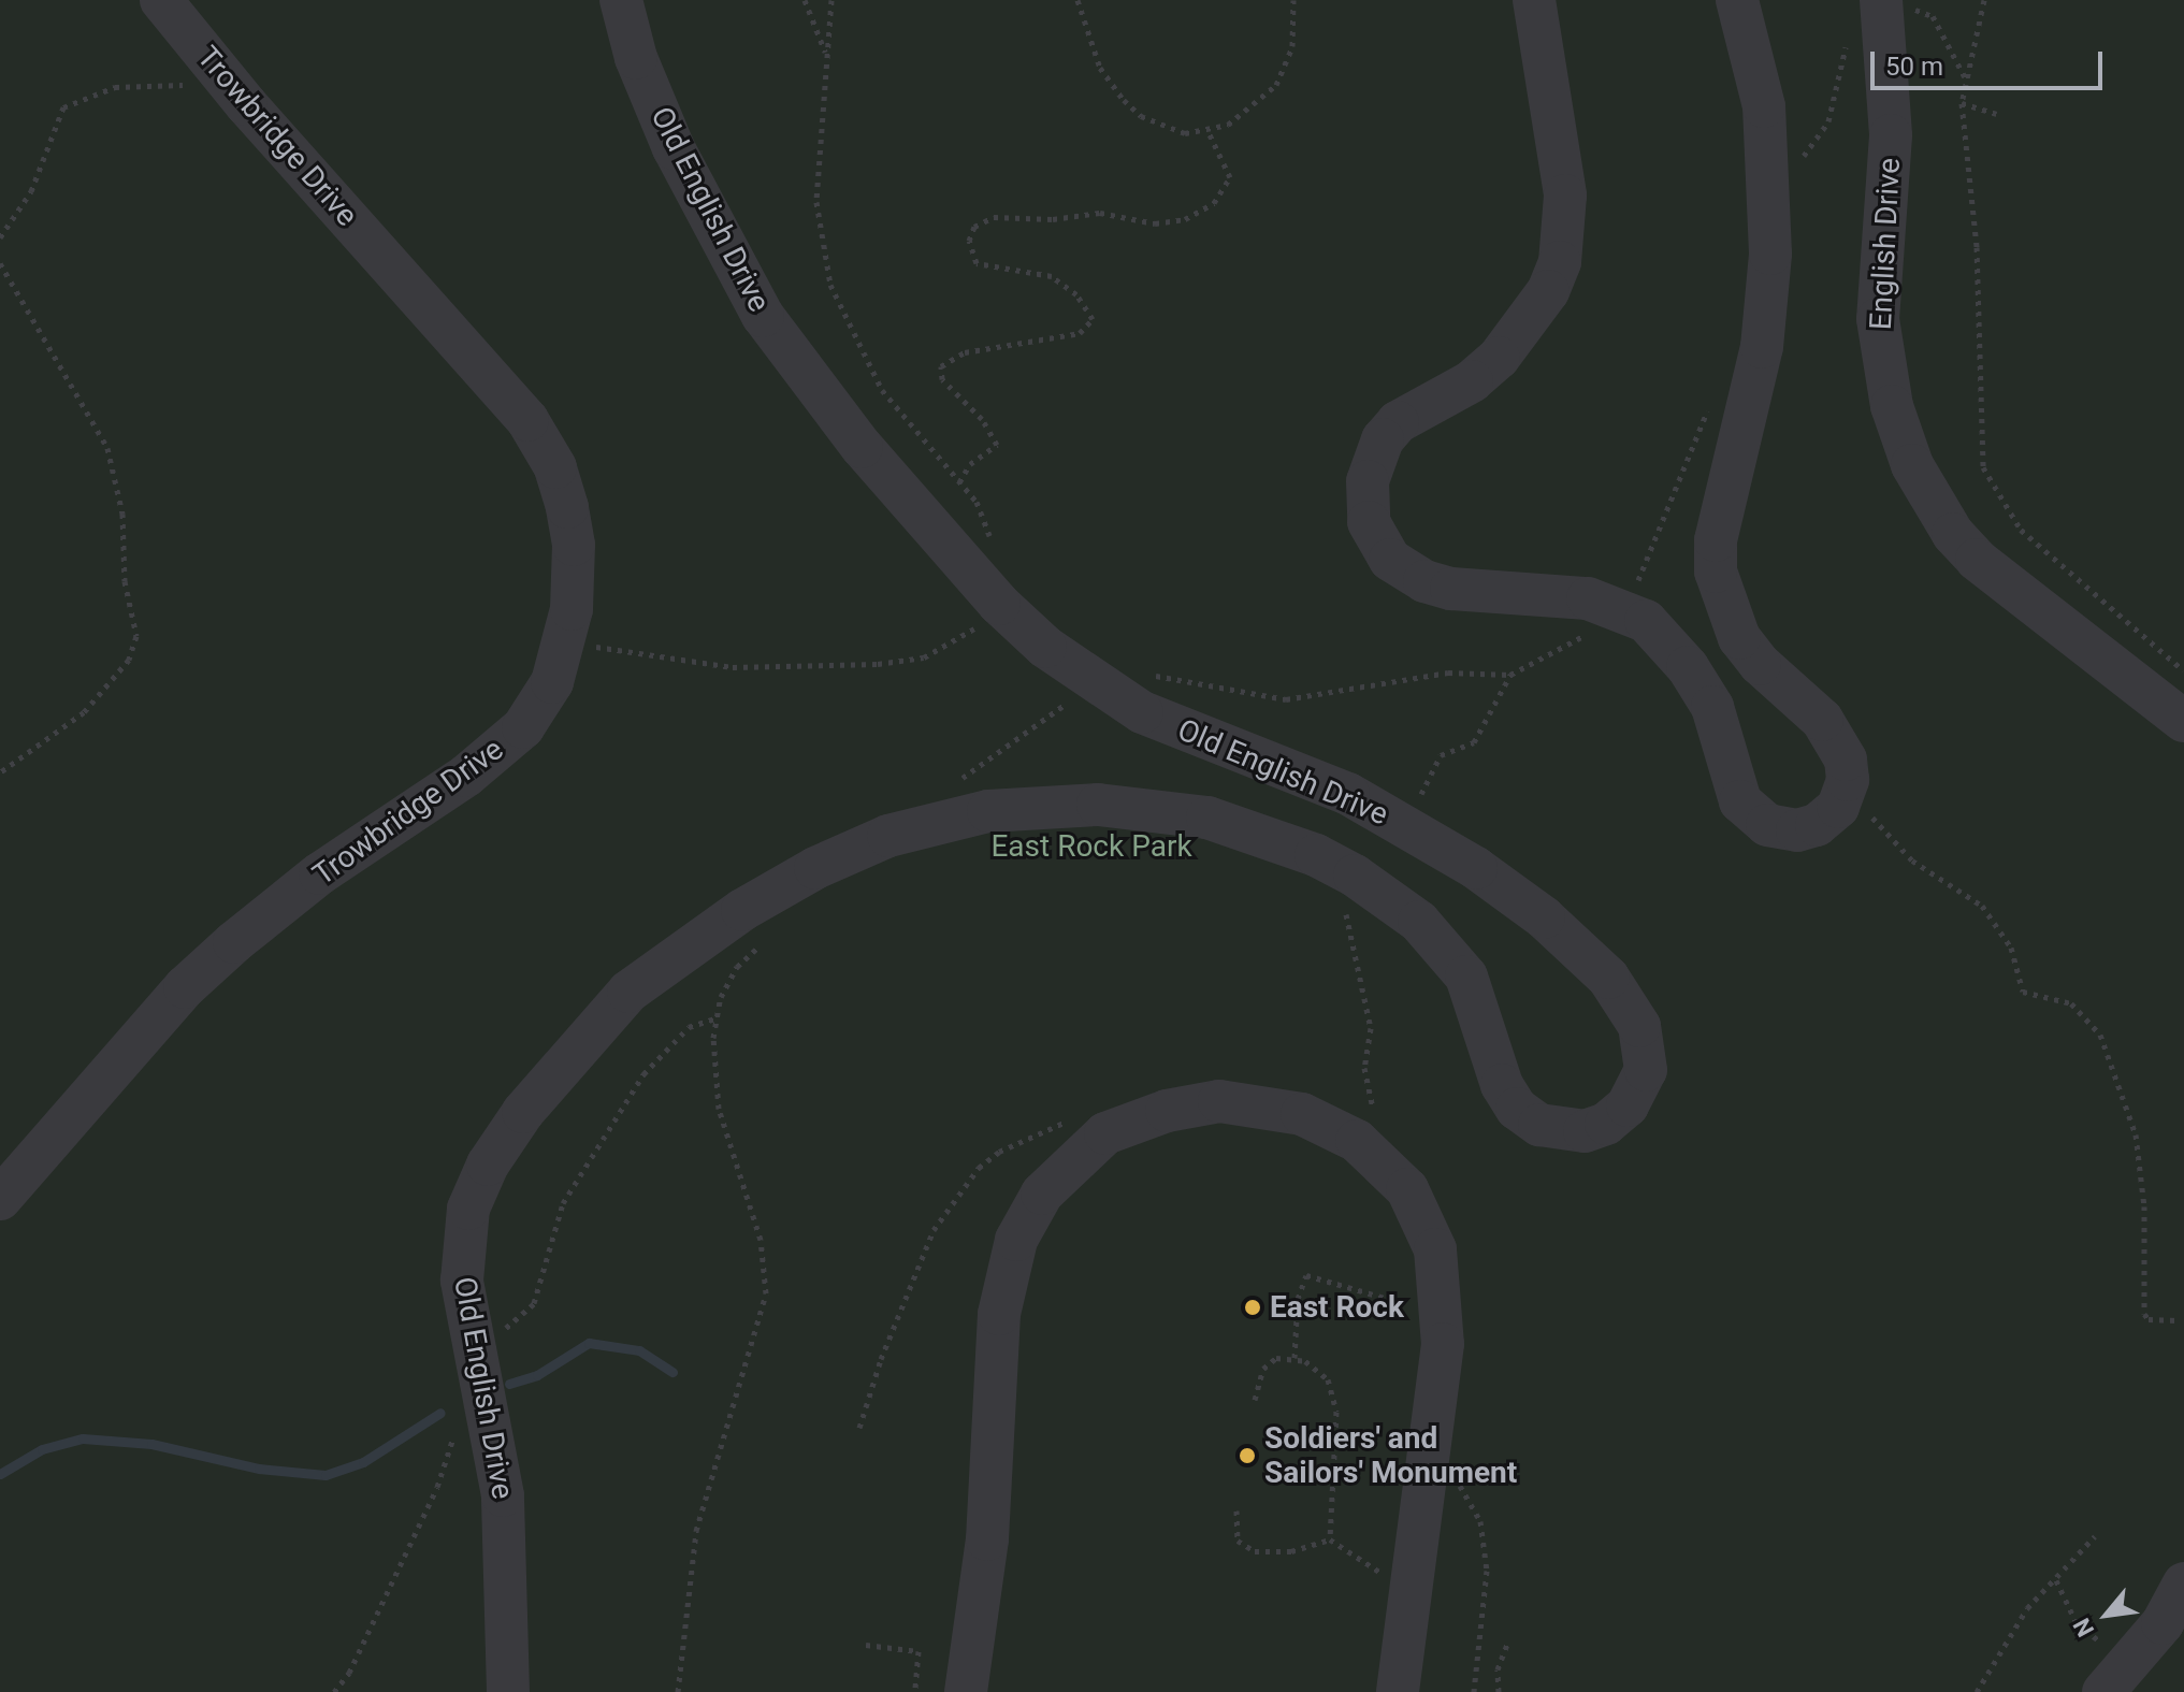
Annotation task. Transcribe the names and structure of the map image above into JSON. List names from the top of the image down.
{
  "streets": {
    "street": ["Trowbridge Drive", "Old English Drive", "English Drive"]
  },
  "parks": ["East Rock Park"],
  "places": ["East Rock", "Soldiers' and Sailors' Monument"],
  "scale_bar": "50 m",
  "north": "bottom left"
}
